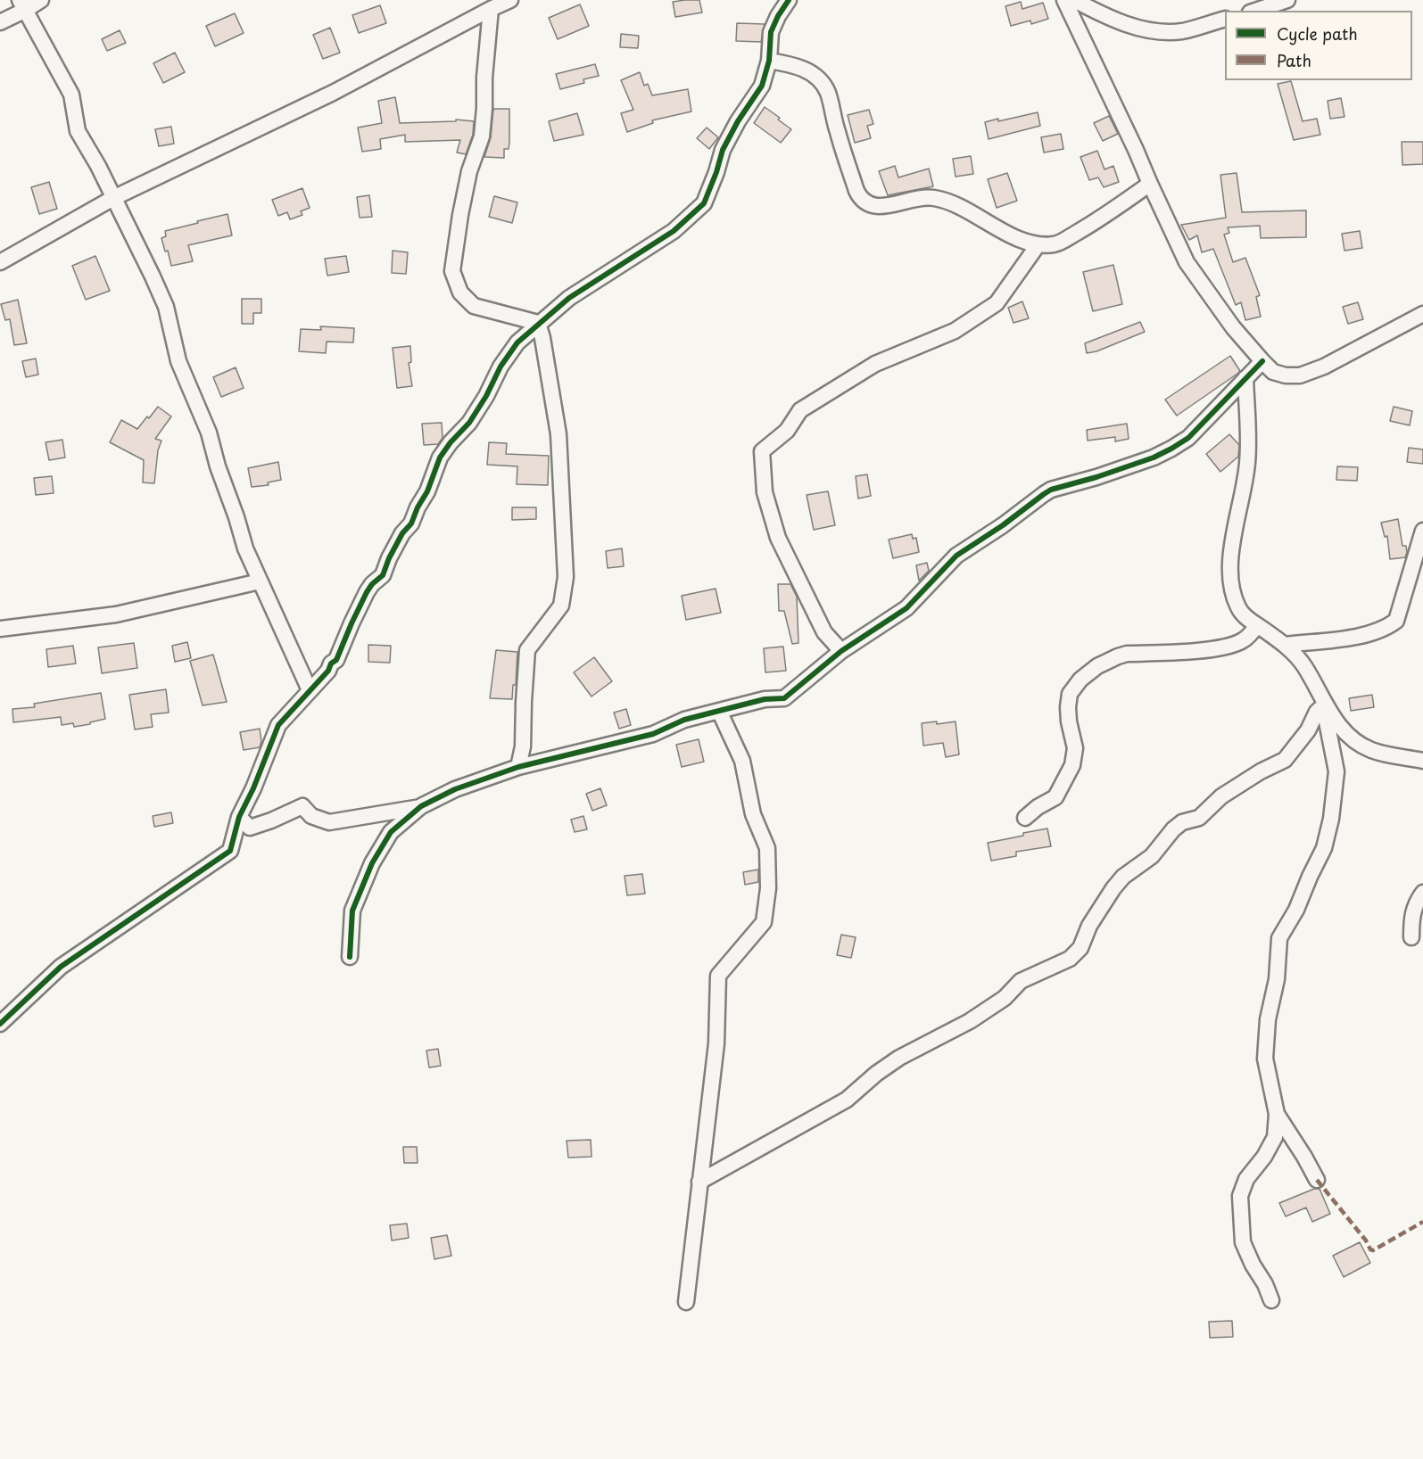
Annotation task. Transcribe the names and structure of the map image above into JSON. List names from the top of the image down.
{
  "legend": ["Cycle path", "Path"]
}
